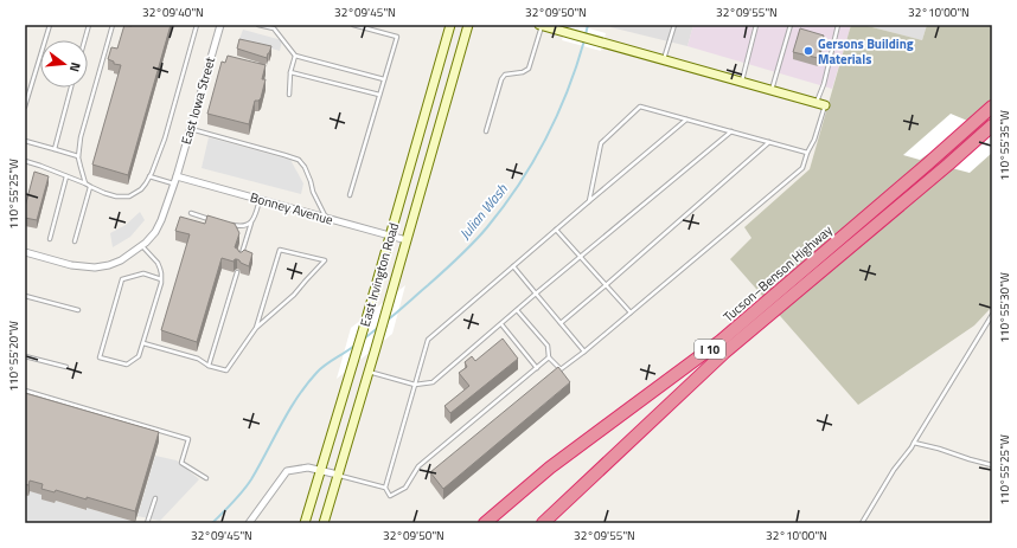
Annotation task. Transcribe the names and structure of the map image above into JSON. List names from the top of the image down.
{
  "streets": {
    "highway": ["Tucson–Benson Highway", "I 10"],
    "main road": ["East Irvington Road"],
    "street": ["East Iowa Street", "Bonney Avenue"]
  },
  "crossings": [
    ["East Iowa Street", "Bonney Avenue"],
    ["Bonney Avenue", "East Irvington Road"]
  ],
  "water": ["Julian Wash"],
  "places": ["Gersons Building Materials"],
  "north": "right",
  "coordinates": [
    "32°09'40\"N",
    "32°09'45\"N",
    "32°09'50\"N",
    "32°09'55\"N",
    "32°10'00\"N",
    "110°55'35\"W",
    "110°55'25\"W",
    "110°55'30\"W",
    "110°55'20\"W"
  ]
}
